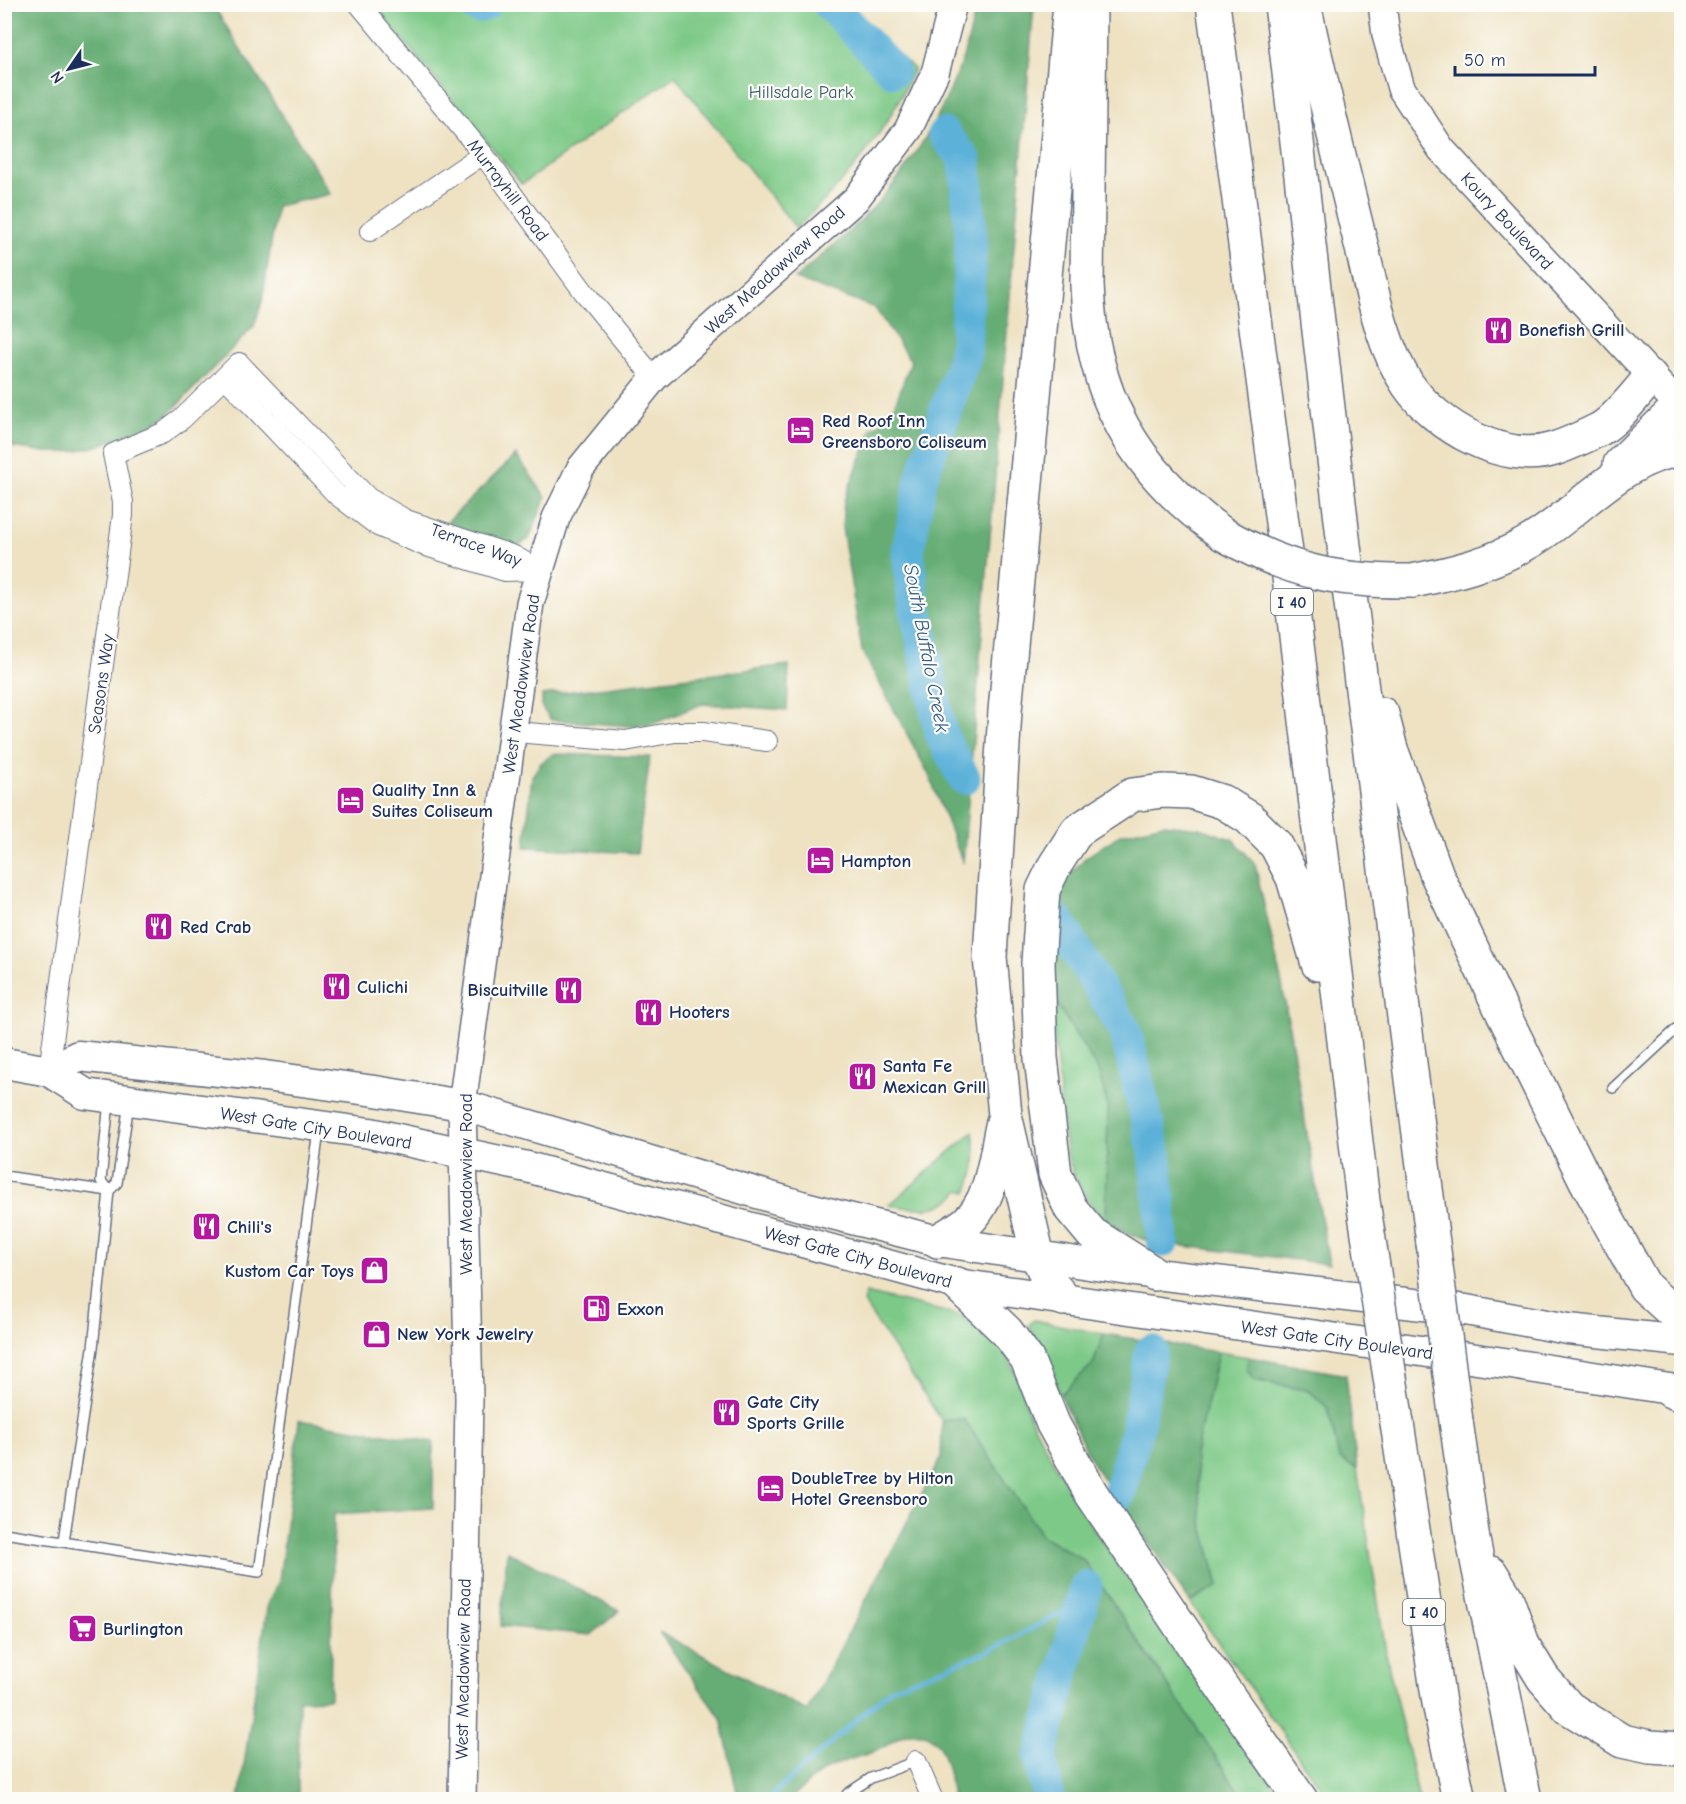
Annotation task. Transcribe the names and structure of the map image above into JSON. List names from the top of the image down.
{
  "streets": {
    "highway": ["I 40"],
    "main road": ["West Gate City Boulevard"],
    "street": [
      "Murrayhill Road",
      "Koury Boulevard",
      "West Meadowview Road",
      "Terrace Way",
      "Seasons Way"
    ]
  },
  "crossings": [
    ["Murrayhill Road", "West Meadowview Road"],
    ["West Meadowview Road", "Terrace Way"],
    ["West Meadowview Road", "West Gate City Boulevard"],
    ["Terrace Way", "Seasons Way"],
    ["Seasons Way", "West Gate City Boulevard"]
  ],
  "water": ["South Buffalo Creek"],
  "parks": ["Hillsdale Park"],
  "places": {
    "restaurant": [
      "Bonefish Grill",
      "Red Crab",
      "Culichi",
      "Biscuitville",
      "Hooters",
      "Santa Fe Mexican Grill",
      "Chili's",
      "Gate City Sports Grille"
    ],
    "hotel": [
      "Red Roof Inn Greensboro Coliseum",
      "Quality Inn & Suites Coliseum",
      "Hampton",
      "DoubleTree by Hilton Hotel Greensboro"
    ],
    "shop": ["Kustom Car Toys", "New York Jewelry"],
    "fuel station": ["Exxon"],
    "supermarket": ["Burlington"]
  },
  "scale_bar": "50 m",
  "north": "bottom left"
}
